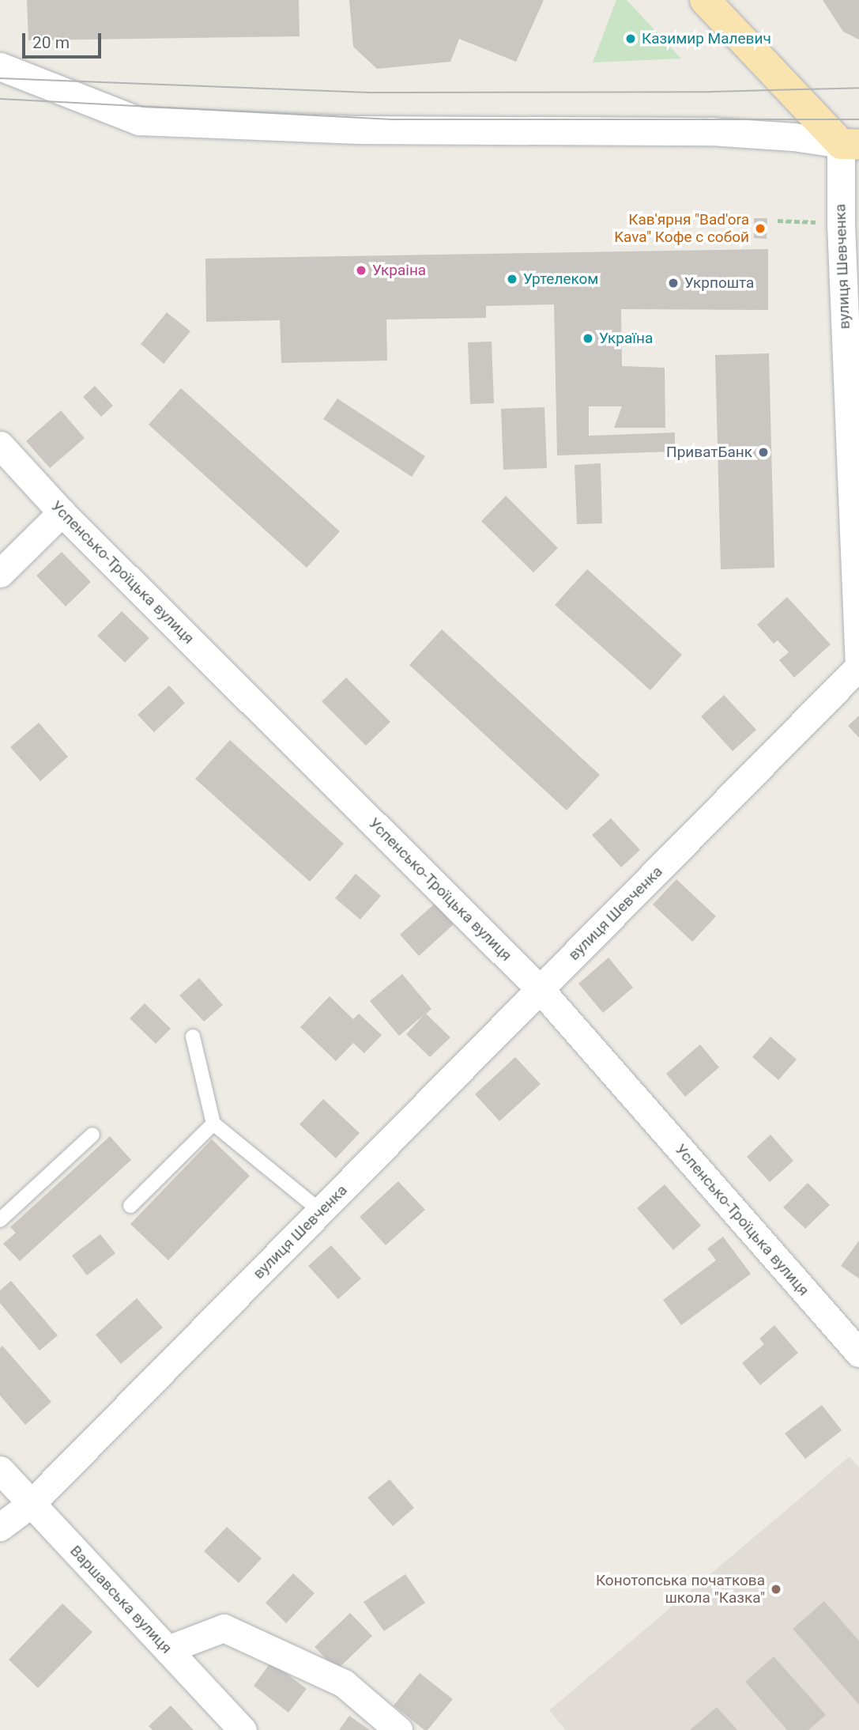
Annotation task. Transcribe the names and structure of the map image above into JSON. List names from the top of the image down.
{
  "streets": {
    "street": ["вулиця Шевченка", "Успенсько-Троїцька вулиця", "Варшавська вулиця"]
  },
  "crossings": [
    ["вулиця Шевченка", "Успенсько-Троїцька вулиця"],
    ["вулиця Шевченка", "Варшавська вулиця"]
  ],
  "places": [
    "Казимир Малевич",
    "Кав'ярня \"Bad'ora Kava\" Кофе с собой",
    "Украіна",
    "Уртелеком",
    "Укрпошта",
    "Україна",
    "ПриватБанк",
    "Конотопська початкова школа \"Казка\""
  ],
  "scale_bar": "20 m"
}
